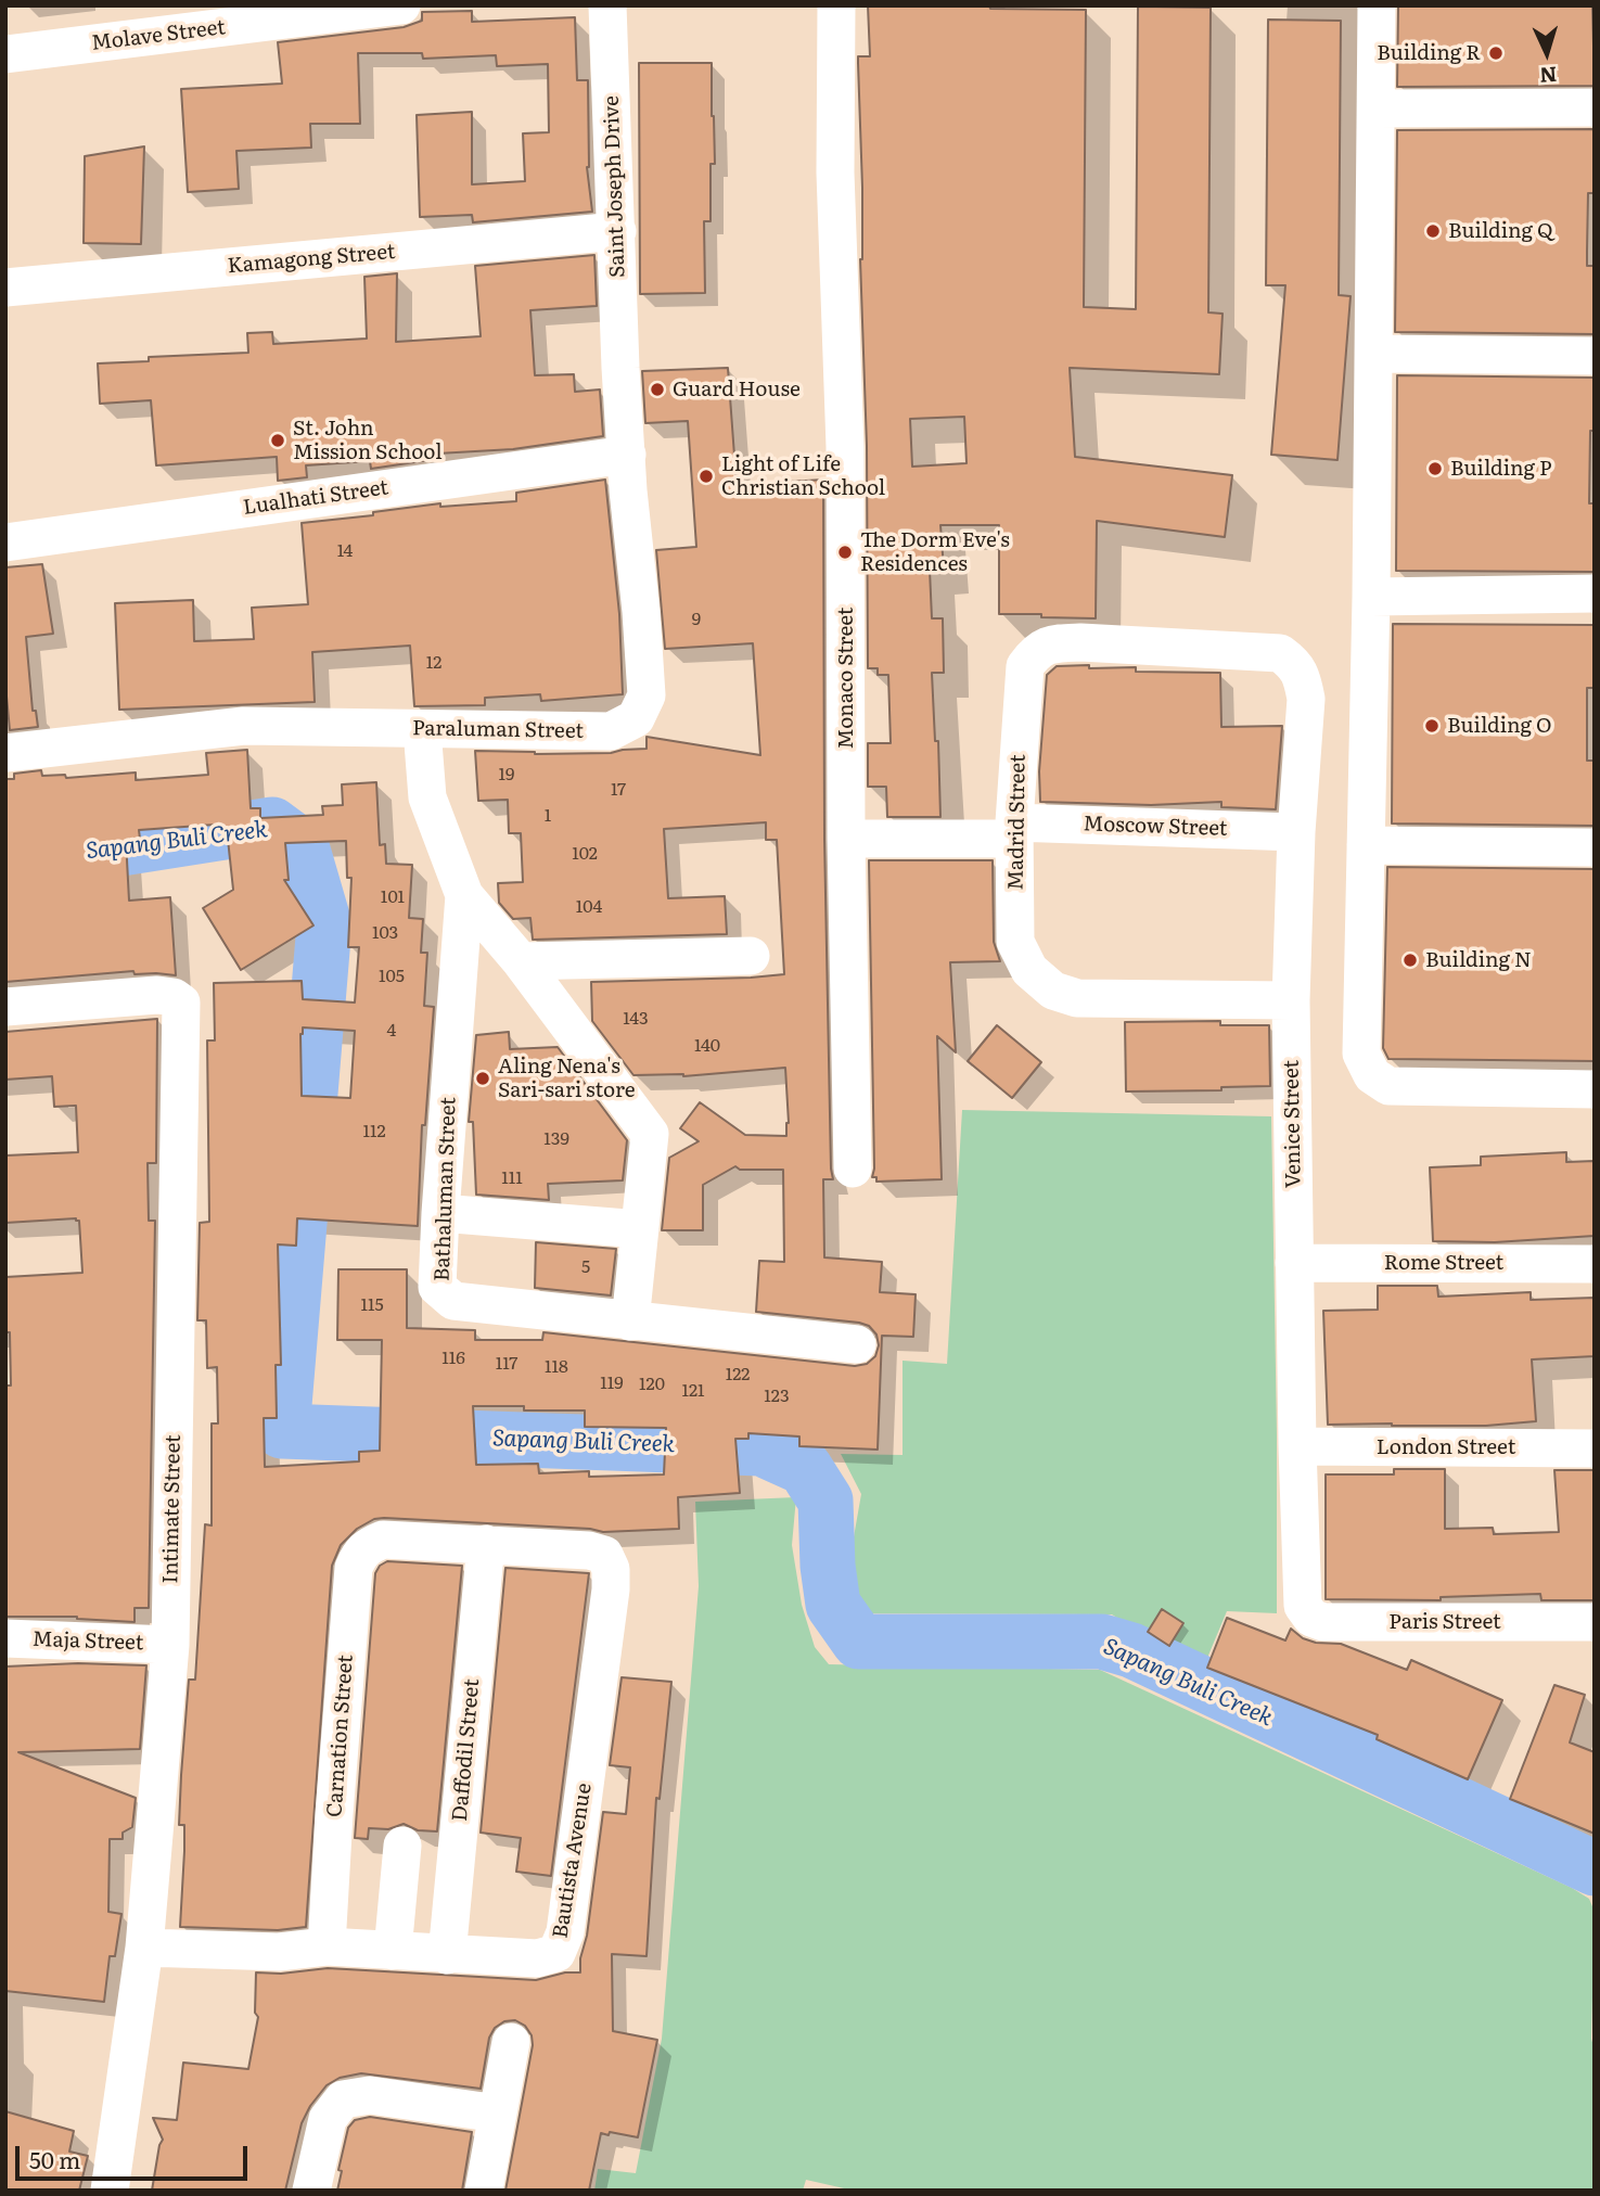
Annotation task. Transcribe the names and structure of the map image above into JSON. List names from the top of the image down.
{
  "streets": {
    "street": [
      "Molave Street",
      "Saint Joseph Drive",
      "Kamagong Street",
      "Lualhati Street",
      "Monaco Street",
      "Paraluman Street",
      "Madrid Street",
      "Moscow Street",
      "Venice Street",
      "Bathaluman Street",
      "Rome Street",
      "London Street",
      "Intimate Street",
      "Paris Street",
      "Maja Street",
      "Carnation Street",
      "Daffodil Street",
      "Bautista Avenue"
    ]
  },
  "crossings": [
    ["Saint Joseph Drive", "Kamagong Street"],
    ["Saint Joseph Drive", "Paraluman Street"],
    ["Lualhati Street", "Paraluman Street"],
    ["Monaco Street", "Moscow Street"],
    ["Paraluman Street", "Bathaluman Street"],
    ["Madrid Street", "Moscow Street"],
    ["Madrid Street", "Venice Street"],
    ["Moscow Street", "Venice Street"],
    ["Venice Street", "Rome Street"],
    ["Venice Street", "London Street"],
    ["Venice Street", "Paris Street"],
    ["Intimate Street", "Maja Street"],
    ["Intimate Street", "Bautista Avenue"],
    ["Carnation Street", "Daffodil Street"],
    ["Carnation Street", "Bautista Avenue"],
    ["Daffodil Street", "Bautista Avenue"]
  ],
  "water": ["Sapang Buli Creek"],
  "places": [
    "Building R",
    "Building Q",
    "Guard House",
    "St. John Mission School",
    "Building P",
    "Light of Life Christian School",
    "The Dorm Eve's Residences",
    "Building O",
    "Building N",
    "Aling Nena's Sari-sari store"
  ],
  "house_numbers": [
    "14",
    "9",
    "12",
    "19",
    "17",
    "1",
    "102",
    "101",
    "104",
    "103",
    "105",
    "143",
    "4",
    "140",
    "112",
    "139",
    "111",
    "5",
    "115",
    "116",
    "117",
    "118",
    "122",
    "119",
    "120",
    "121",
    "123"
  ],
  "scale_bar": "50 m",
  "north": "bottom"
}
